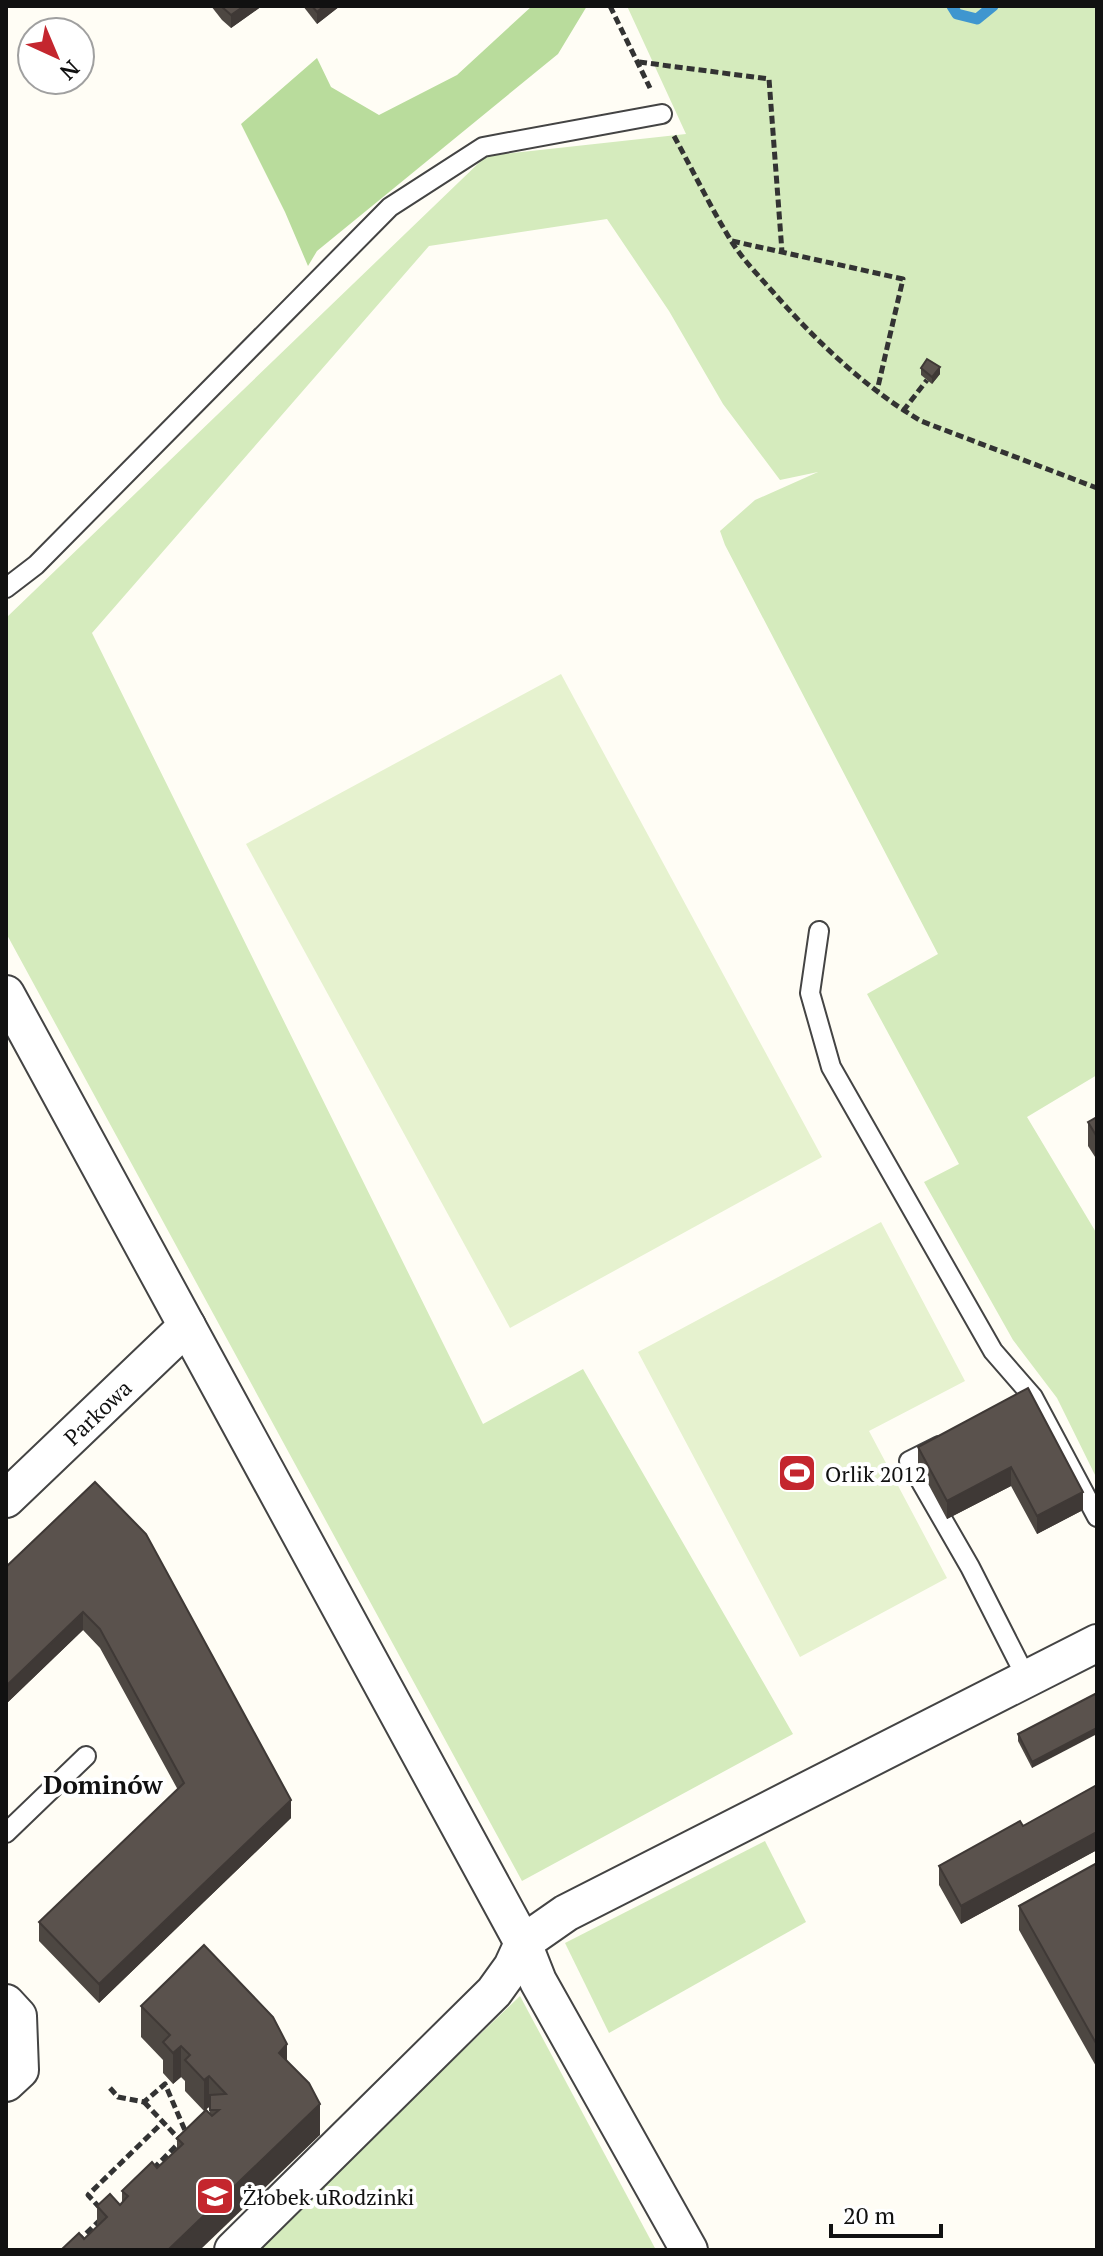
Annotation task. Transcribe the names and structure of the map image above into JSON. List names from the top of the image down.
{
  "streets": {
    "street": ["Parkowa"]
  },
  "districts": ["Dominów"],
  "places": {
    "sports": ["Orlik 2012"],
    "school or university": ["Żłobek uRodzinki"]
  },
  "scale_bar": "20 m",
  "north": "bottom right"
}
